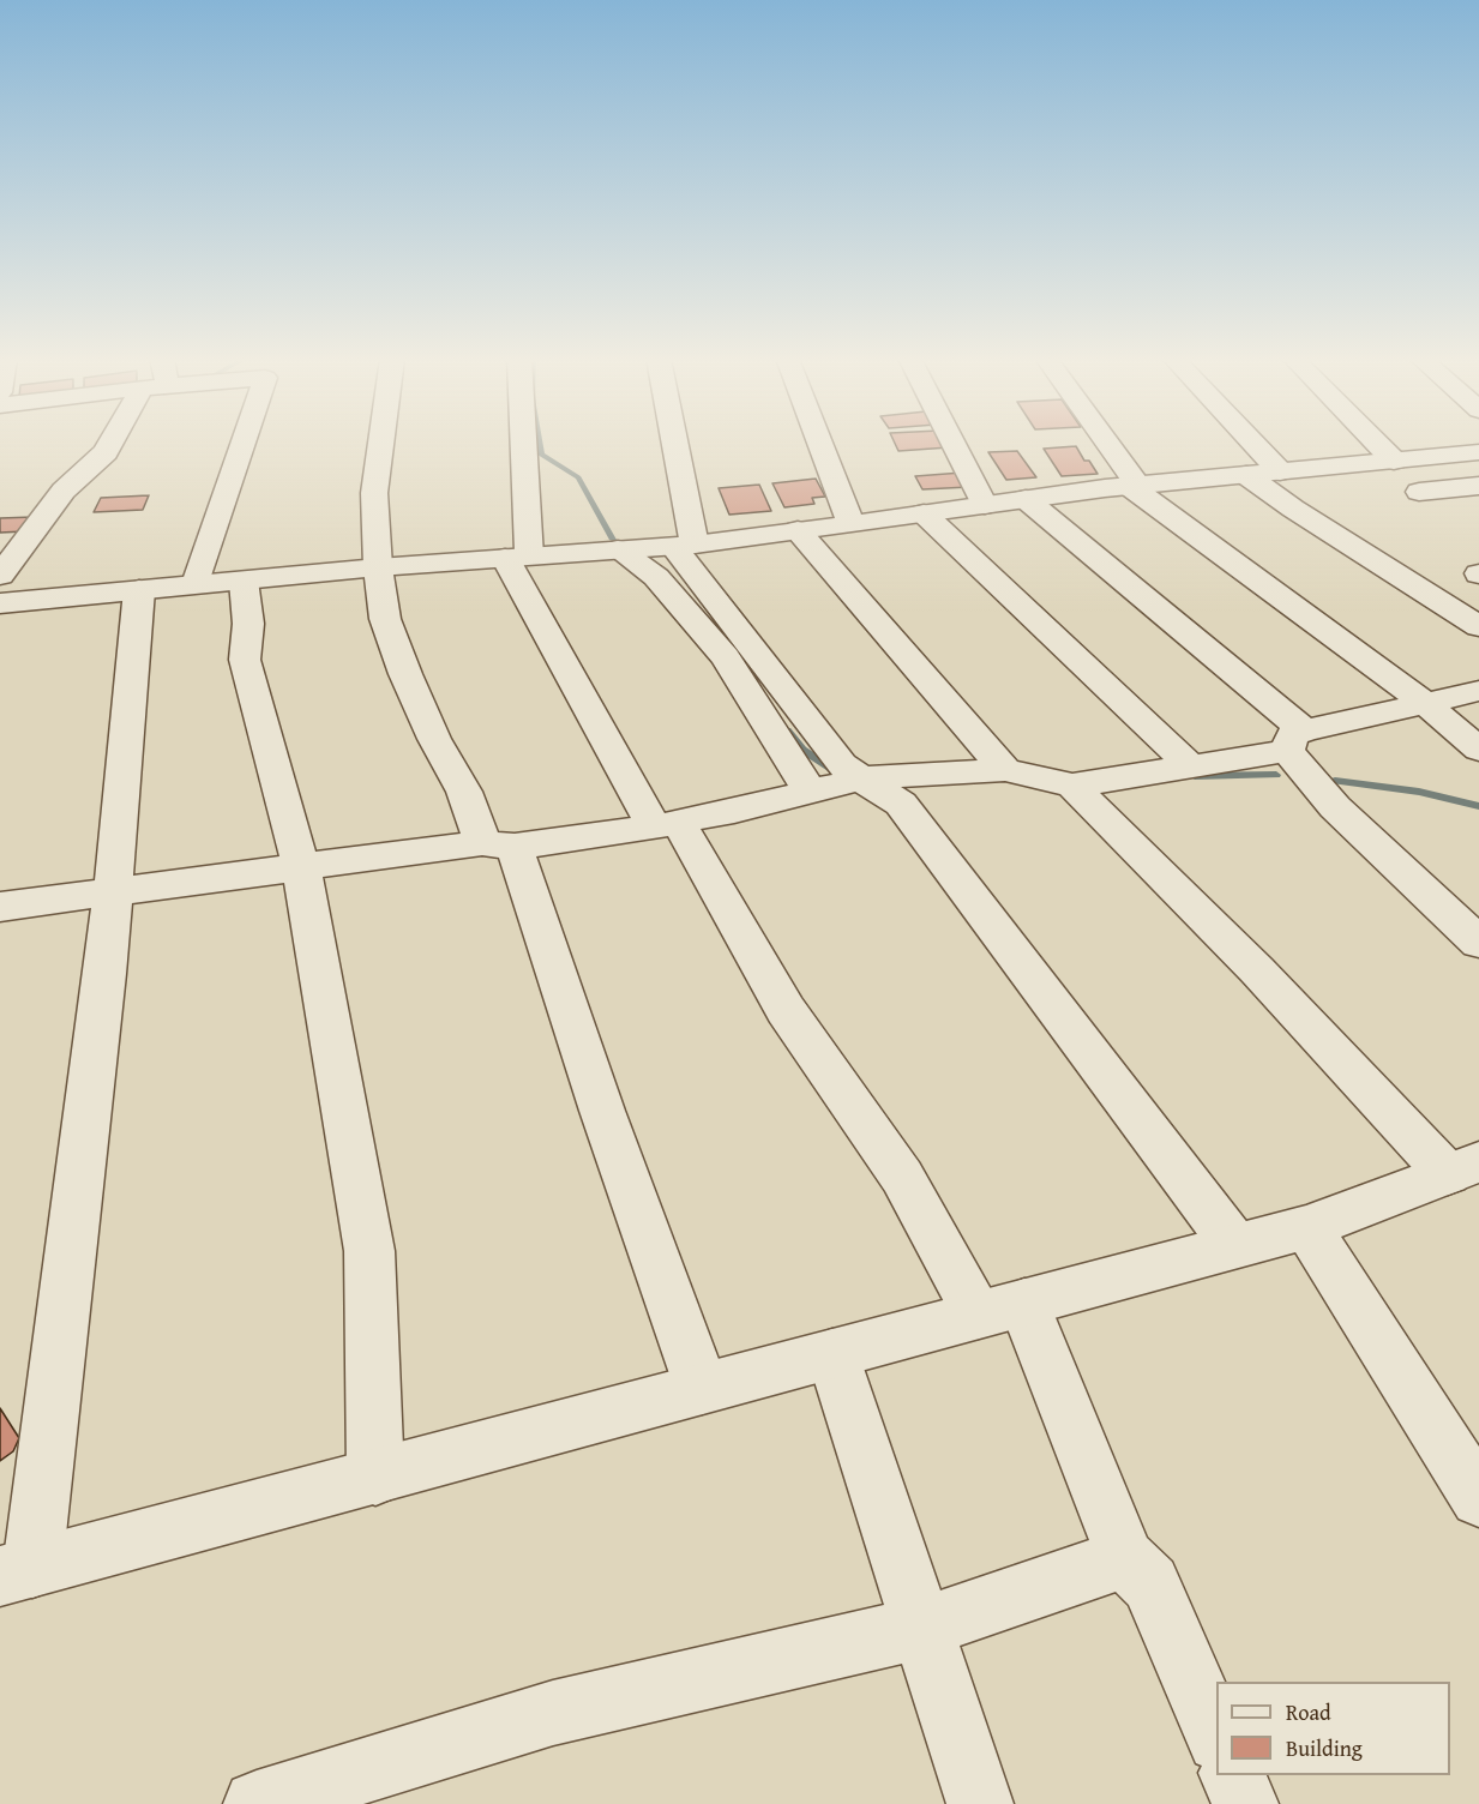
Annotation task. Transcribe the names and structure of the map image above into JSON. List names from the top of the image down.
{
  "legend": ["Road", "Building"]
}
